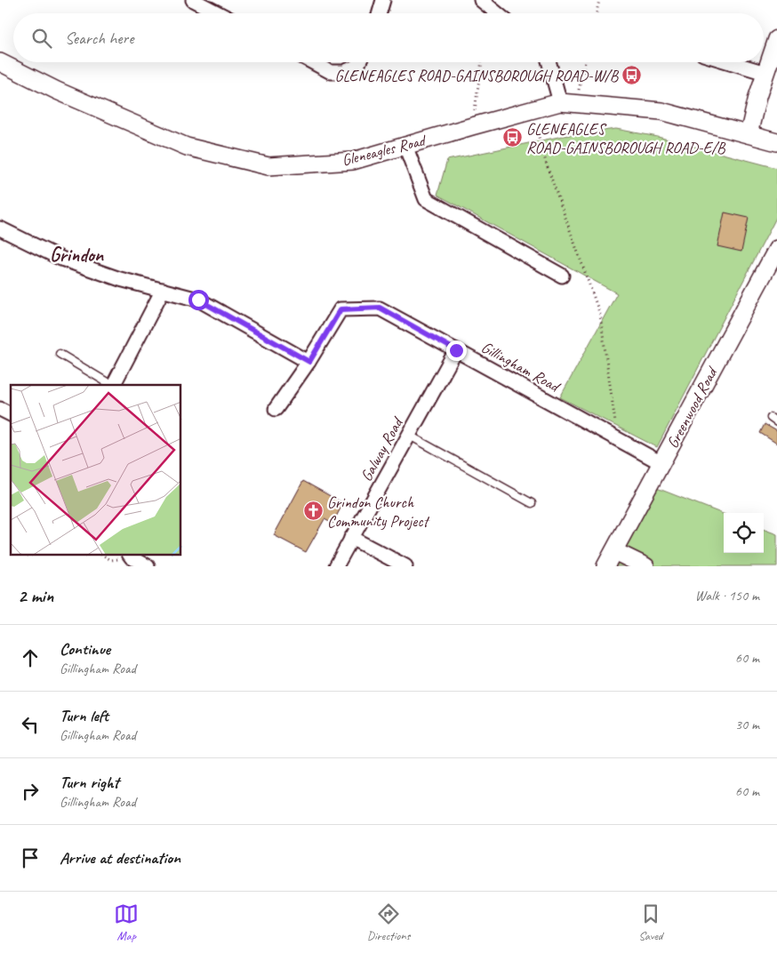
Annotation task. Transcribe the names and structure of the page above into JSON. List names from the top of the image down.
{
  "streets": {
    "street": [
      "Gleneagles Road",
      "Gillingham Road",
      "Greenwood Road",
      "Galway Road"
    ]
  },
  "crossings": [
    ["Gillingham Road", "Greenwood Road"],
    ["Gillingham Road", "Galway Road"]
  ],
  "districts": ["Grindon"],
  "places": {
    "bus stop": ["GLENEAGLES ROAD-GAINSBOROUGH ROAD-W/B", "GLENEAGLES ROAD-GAINSBOROUGH ROAD-E/B"],
    "church": ["Grindon Church Community Project"]
  },
  "page": {
    "search": "Search here",
    "heading": ["2 min", "Walk · 150 m"],
    "list": [
      ["Continue", "Gillingham Road", "60 m"],
      ["Turn left", "Gillingham Road", "30 m"],
      ["Turn right", "Gillingham Road", "60 m"],
      "Arrive at destination"
    ],
    "nav": ["Map", "Directions", "Saved"]
  }
}
